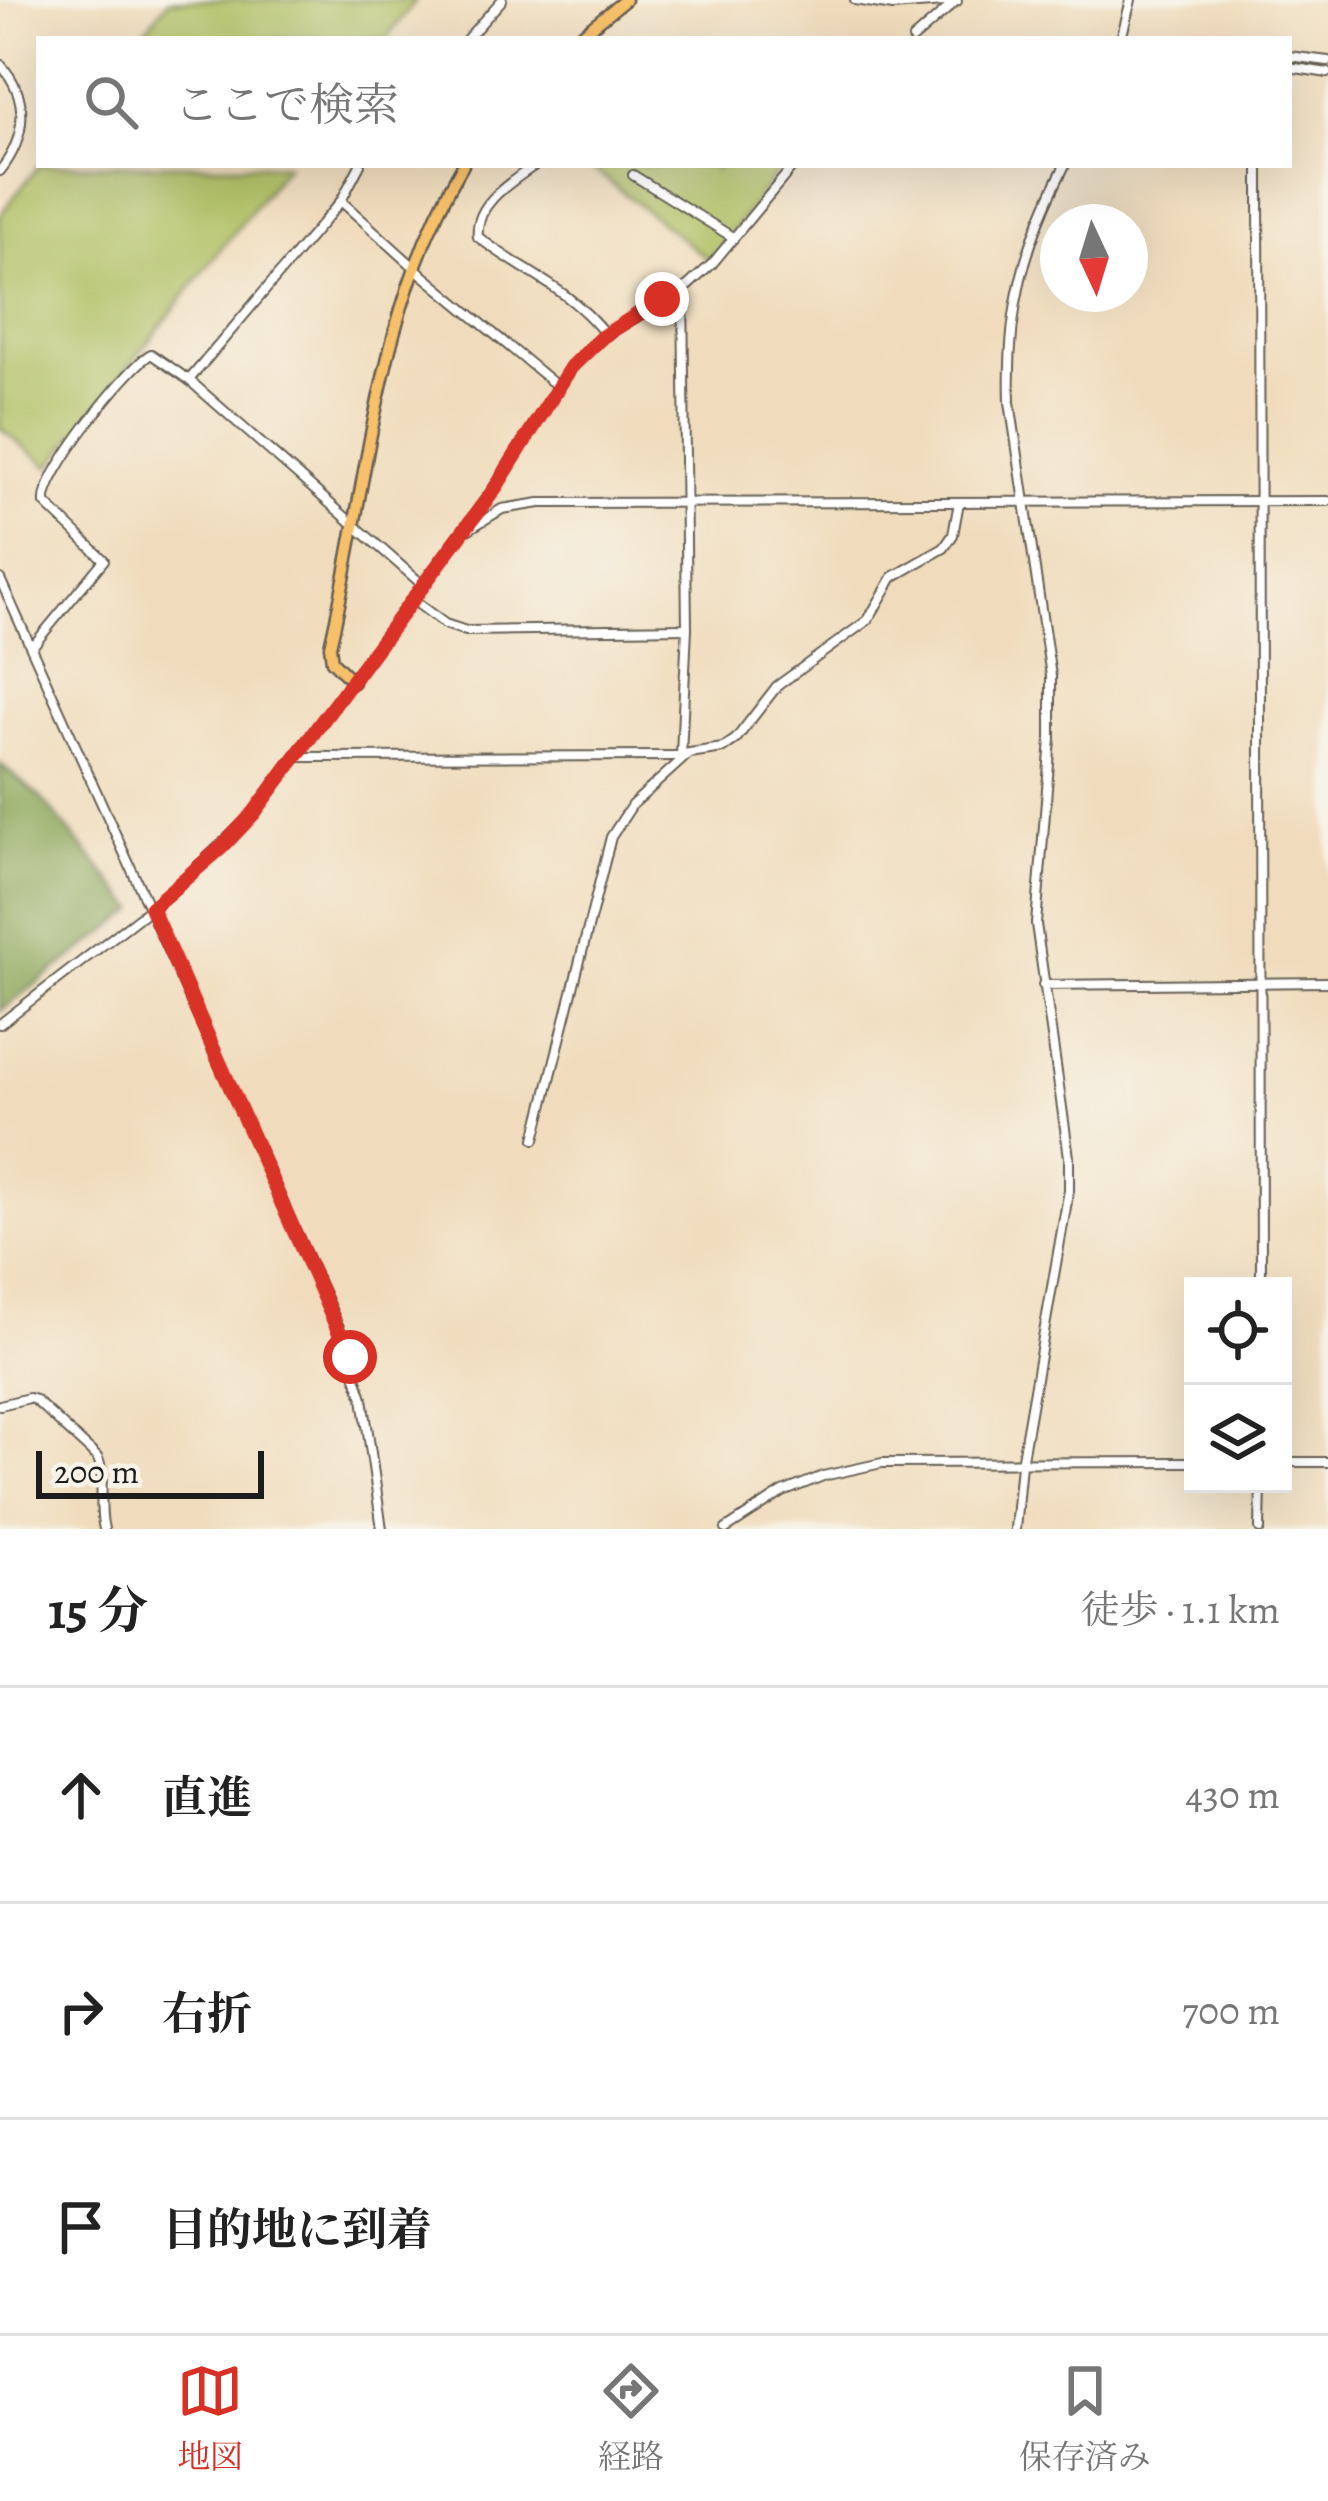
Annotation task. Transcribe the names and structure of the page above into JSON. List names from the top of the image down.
{
  "scale_bar": "200 m",
  "north": "bottom",
  "page": {
    "search": "ここで検索",
    "scale": "200 m",
    "heading": ["15 分", "徒歩 · 1.1 km"],
    "list": [
      ["直進", "430 m"],
      ["右折", "700 m"],
      "目的地に到着"
    ],
    "nav": ["地図", "経路", "保存済み"]
  }
}
